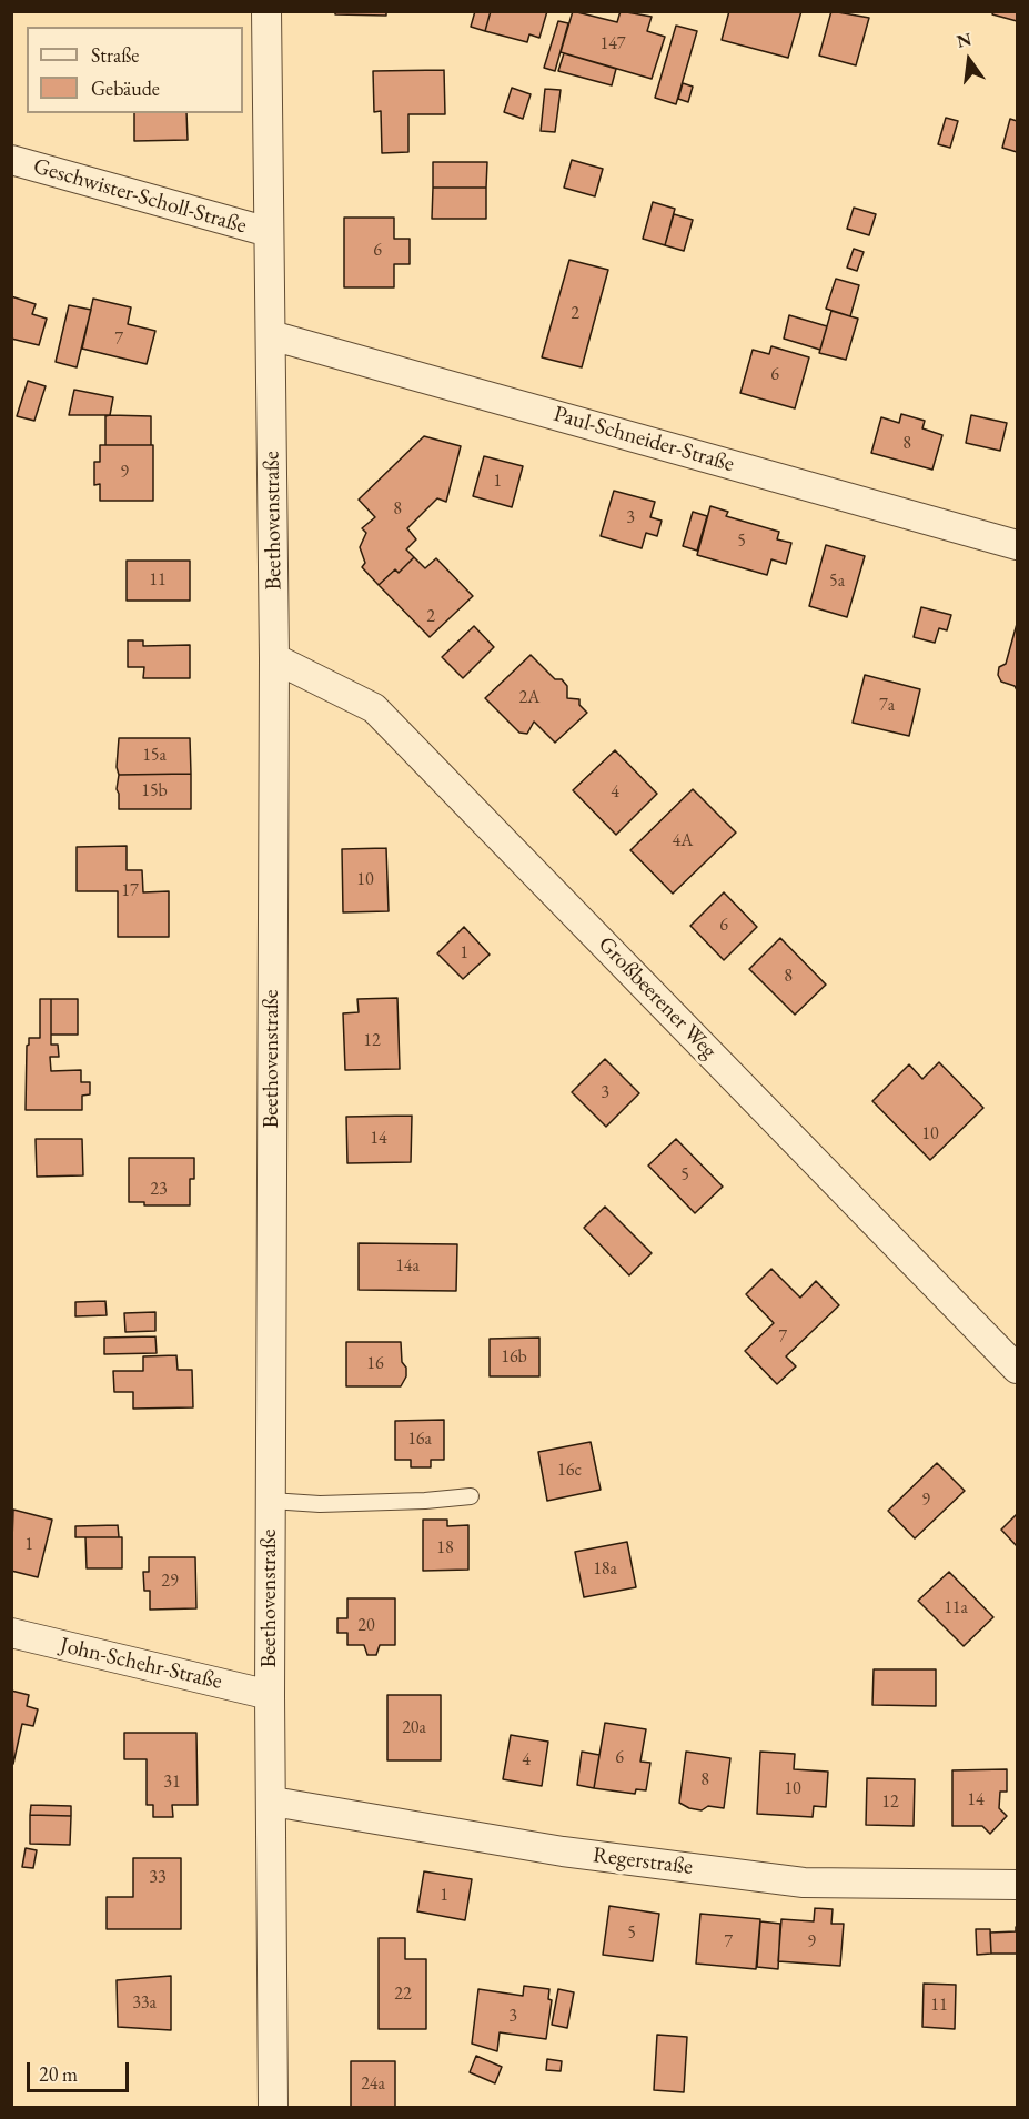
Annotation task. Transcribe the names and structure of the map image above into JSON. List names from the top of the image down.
{
  "streets": {
    "street": [
      "Geschwister-Scholl-Straße",
      "Paul-Schneider-Straße",
      "Beethovenstraße",
      "Großbeerener Weg",
      "John-Schehr-Straße",
      "Regerstraße"
    ]
  },
  "crossings": [
    ["Geschwister-Scholl-Straße", "Beethovenstraße"],
    ["Paul-Schneider-Straße", "Beethovenstraße"],
    ["Beethovenstraße", "Großbeerener Weg"],
    ["Beethovenstraße", "John-Schehr-Straße"],
    ["Beethovenstraße", "Regerstraße"]
  ],
  "house_numbers": [
    "147",
    "6",
    "2",
    "7",
    "6",
    "8",
    "9",
    "1",
    "8",
    "3",
    "5",
    "11",
    "5a",
    "2",
    "2A",
    "7a",
    "15a",
    "15b",
    "4",
    "4A",
    "10",
    "17",
    "6",
    "1",
    "8",
    "12",
    "3",
    "10",
    "14",
    "5",
    "23",
    "14a",
    "7",
    "16b",
    "16",
    "16a",
    "16c",
    "9",
    "1",
    "18",
    "18a",
    "29",
    "11a",
    "20",
    "20a",
    "6",
    "4",
    "8",
    "31",
    "10",
    "14",
    "12",
    "33",
    "1",
    "5",
    "7",
    "9",
    "22",
    "33a",
    "11",
    "3",
    "24a"
  ],
  "legend": ["Straße", "Gebäude"],
  "scale_bar": "20 m",
  "north": "top"
}
